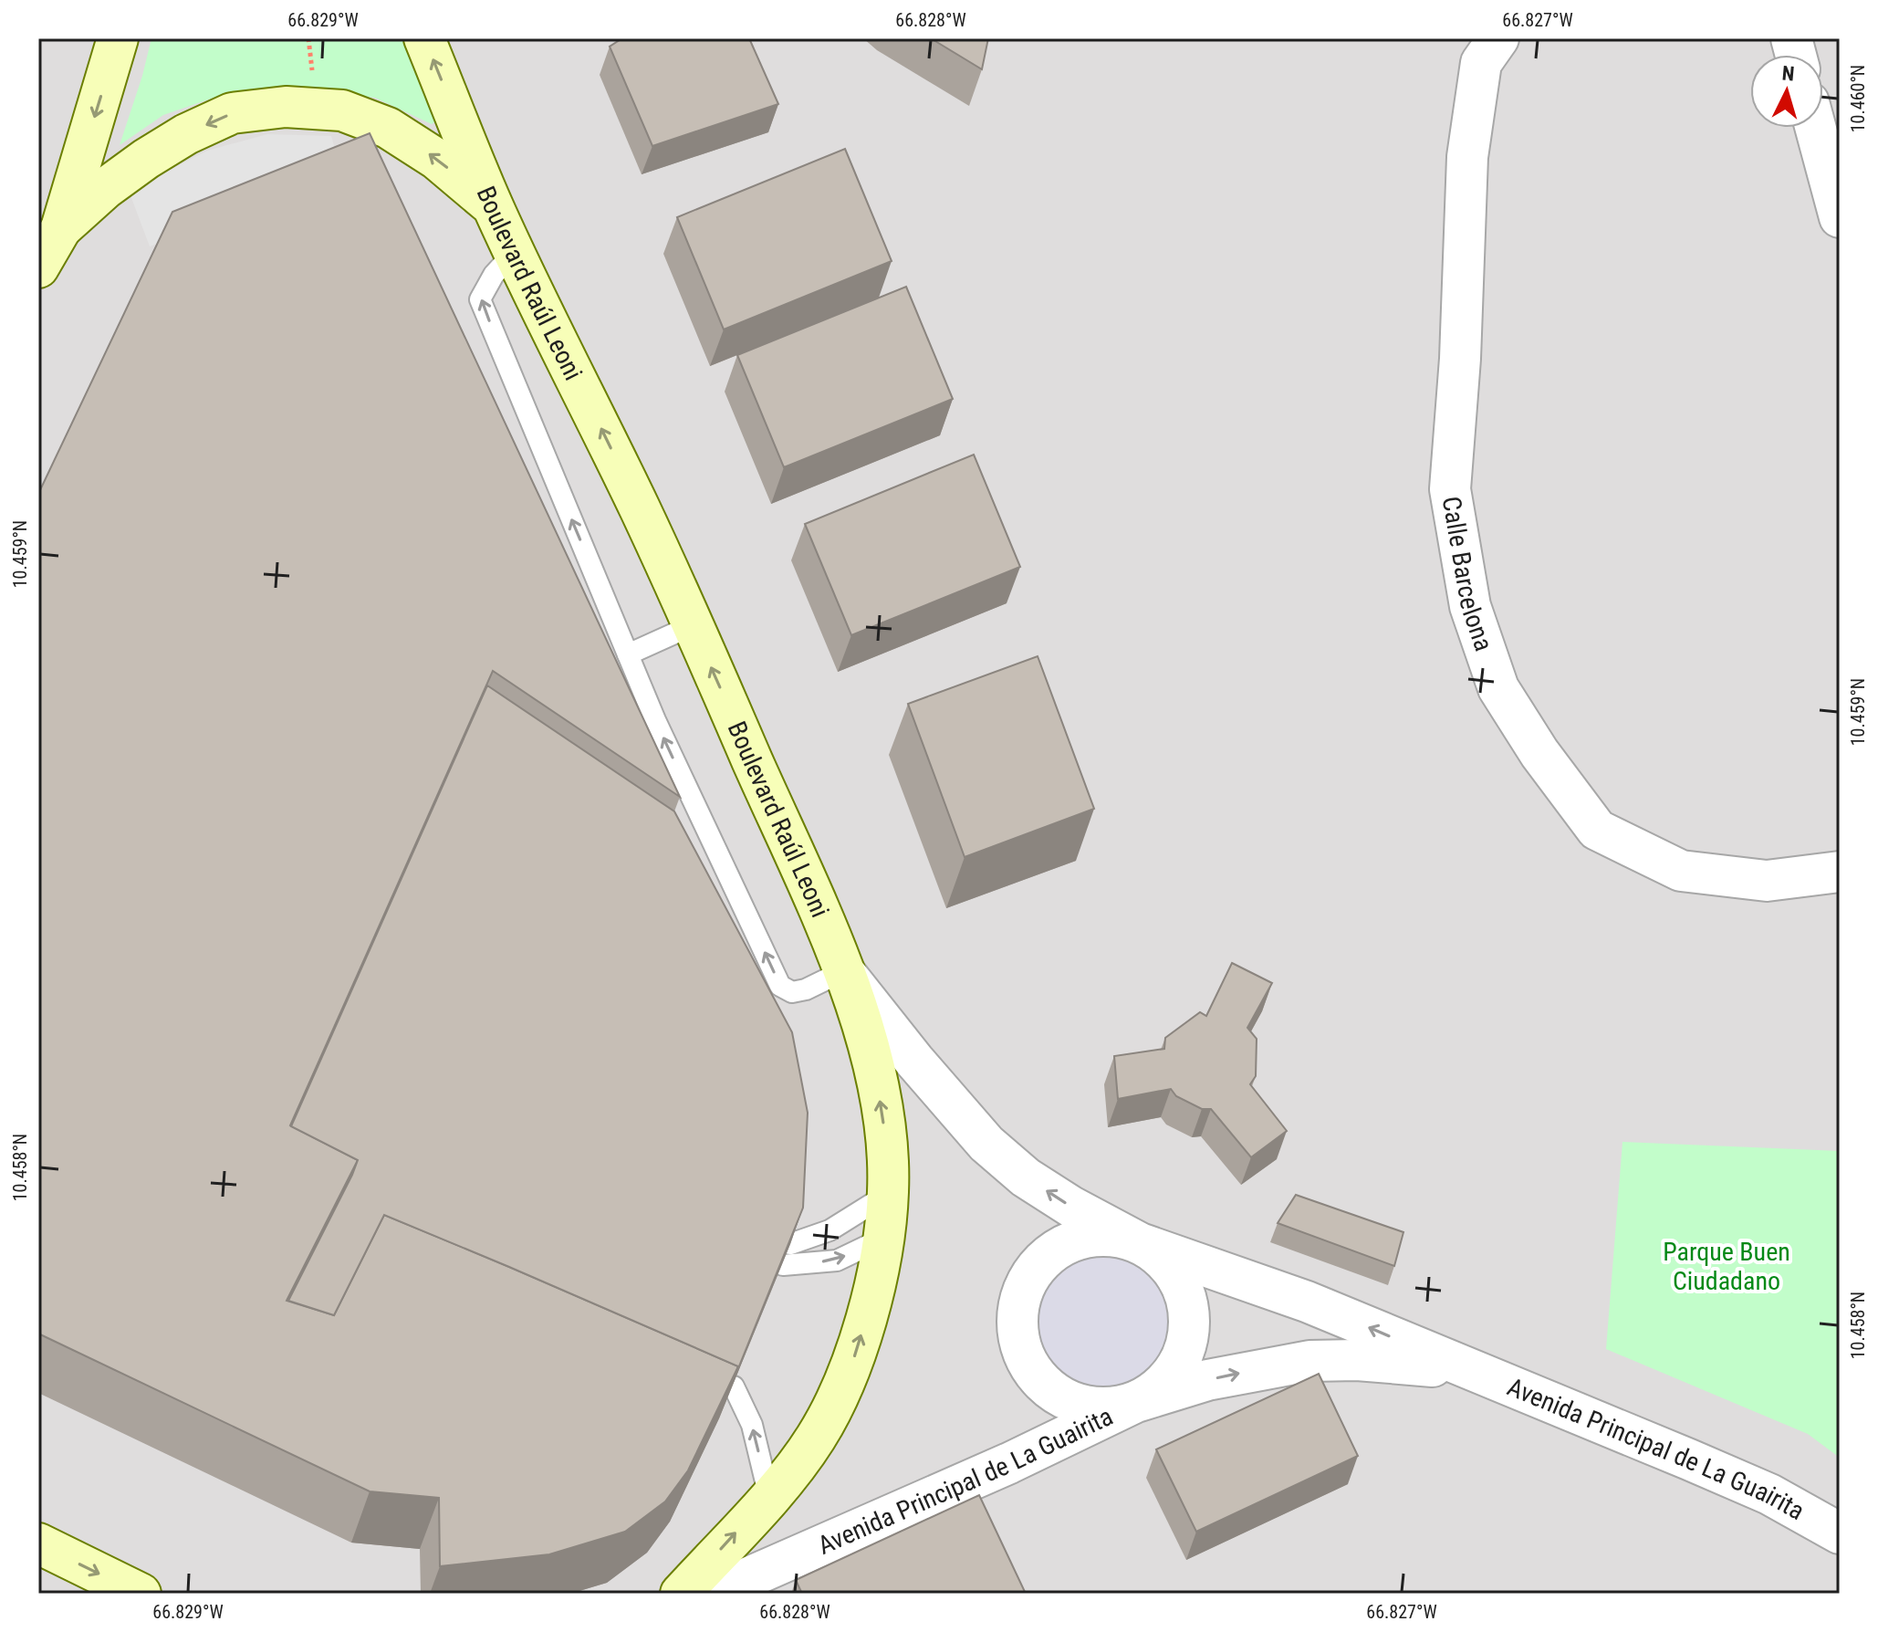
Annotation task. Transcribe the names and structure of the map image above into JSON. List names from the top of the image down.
{
  "streets": {
    "main road": ["Boulevard Raúl Leoni"],
    "street": ["Calle Barcelona", "Avenida Principal de La Guairita"]
  },
  "crossings": [
    ["Boulevard Raúl Leoni", "Avenida Principal de La Guairita"]
  ],
  "one_way": ["Boulevard Raúl Leoni"],
  "parks": ["Parque Buen Ciudadano"],
  "north": "top",
  "coordinates": [
    "66.829°W",
    "66.828°W",
    "66.827°W",
    "10.460°N",
    "10.459°N",
    "10.458°N"
  ]
}
